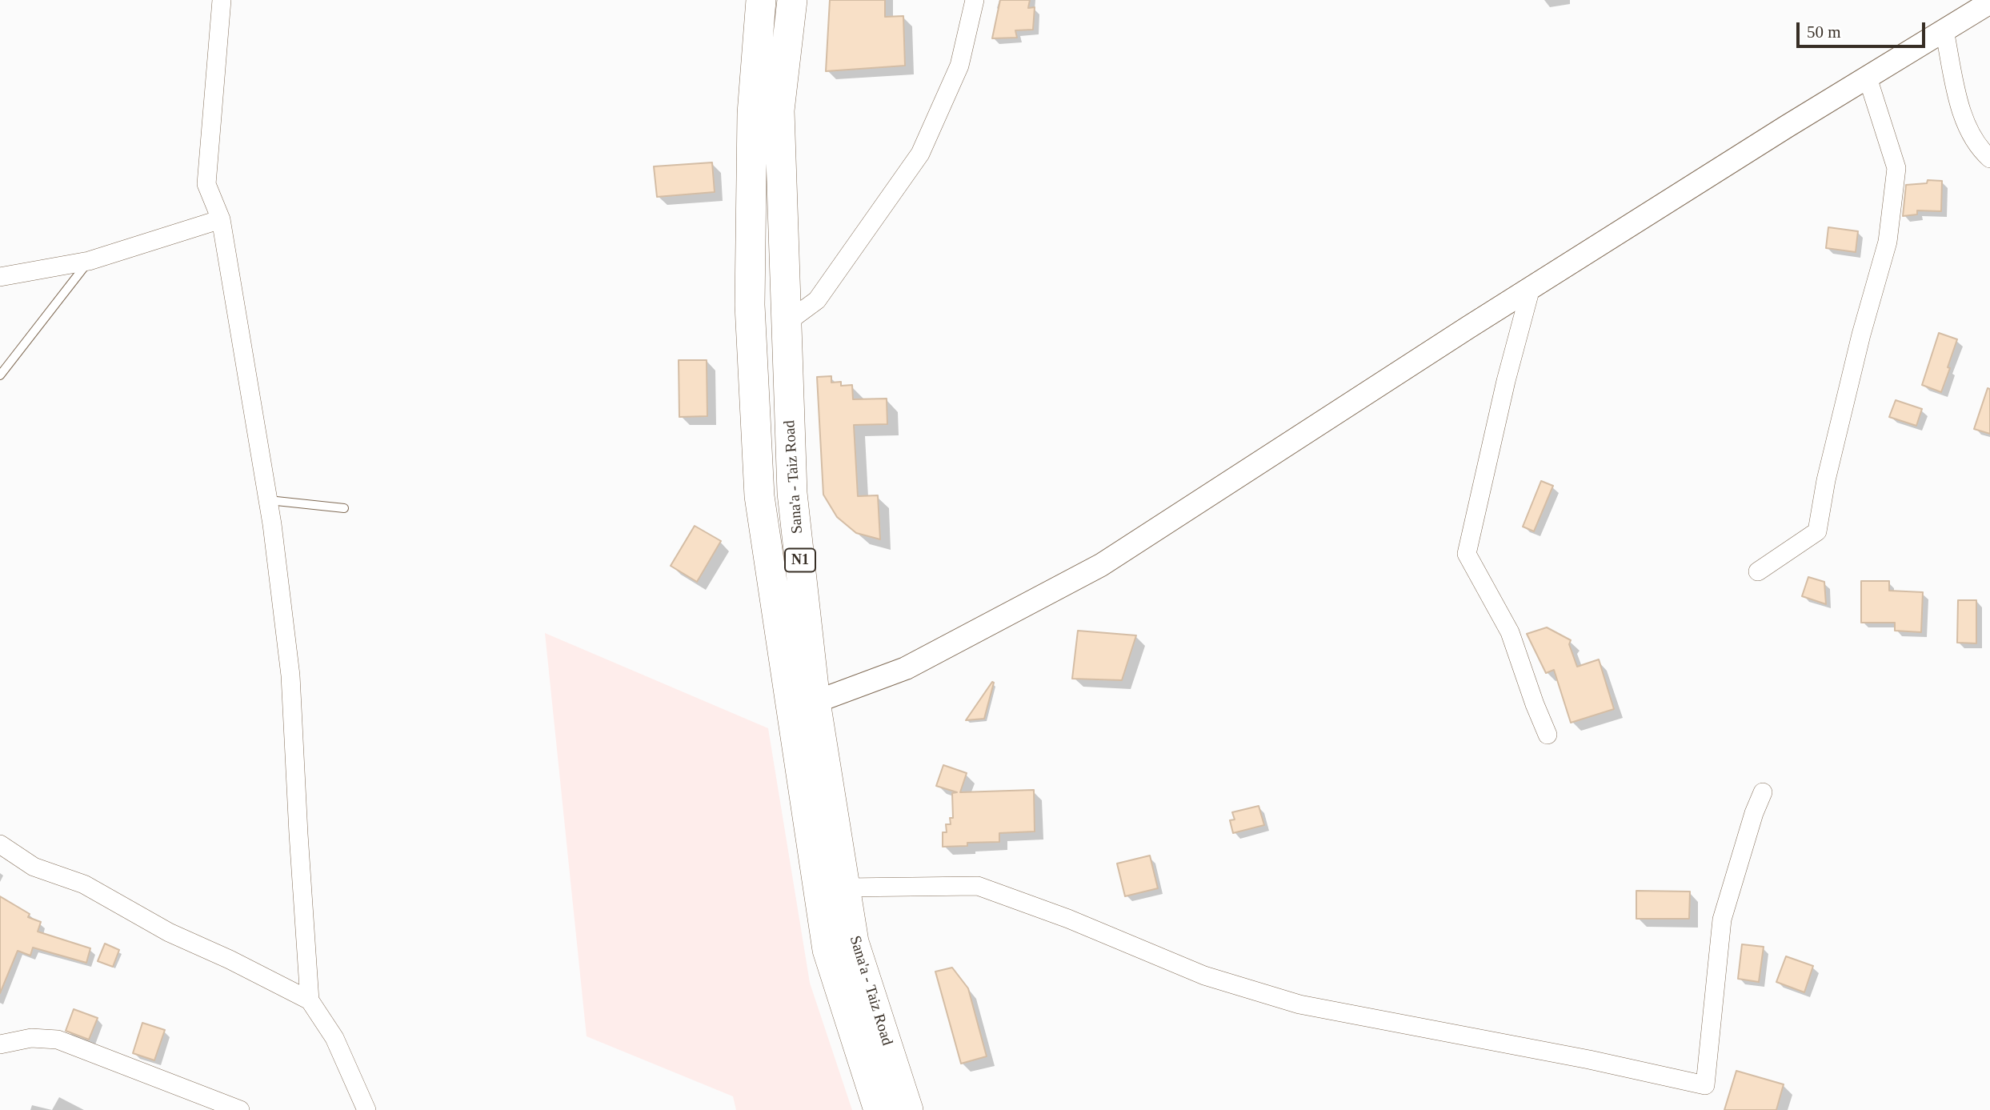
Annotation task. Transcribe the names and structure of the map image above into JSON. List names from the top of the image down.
{
  "streets": {
    "highway": ["Sana'a - Taiz Road", "N1"]
  },
  "scale_bar": "50 m"
}
